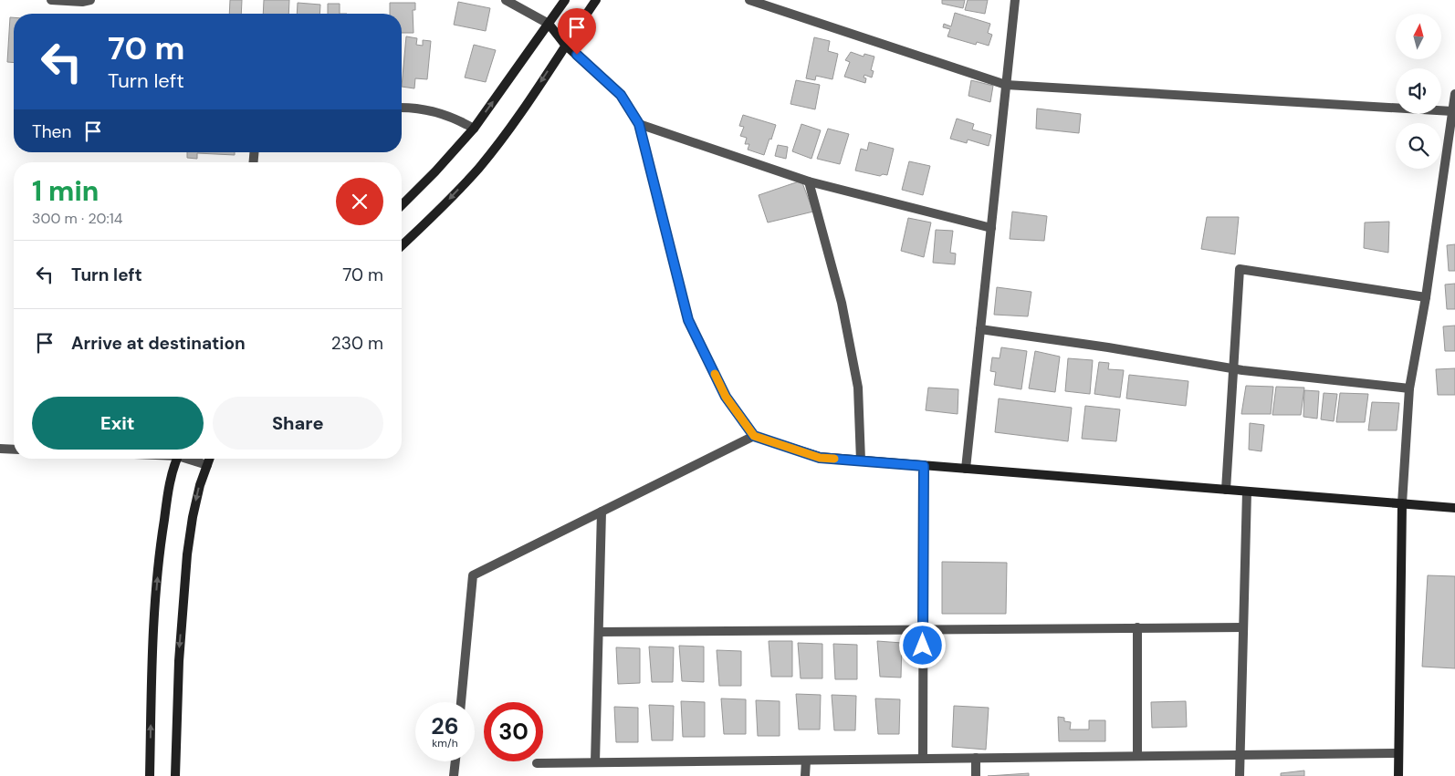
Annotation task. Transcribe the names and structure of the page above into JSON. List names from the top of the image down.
{
  "north": "top",
  "page": {
    "turn": ["70 m", "Turn left"],
    "then": "Then",
    "heading": ["1 min", "300 m · 20:14"],
    "list": [
      {
        "name": "Turn left",
        "value": "70 m"
      },
      {
        "name": "Arrive at destination",
        "value": "230 m"
      }
    ],
    "buttons": ["Exit", "Share"],
    "speed": "26 km/h",
    "limit": "30"
  }
}
